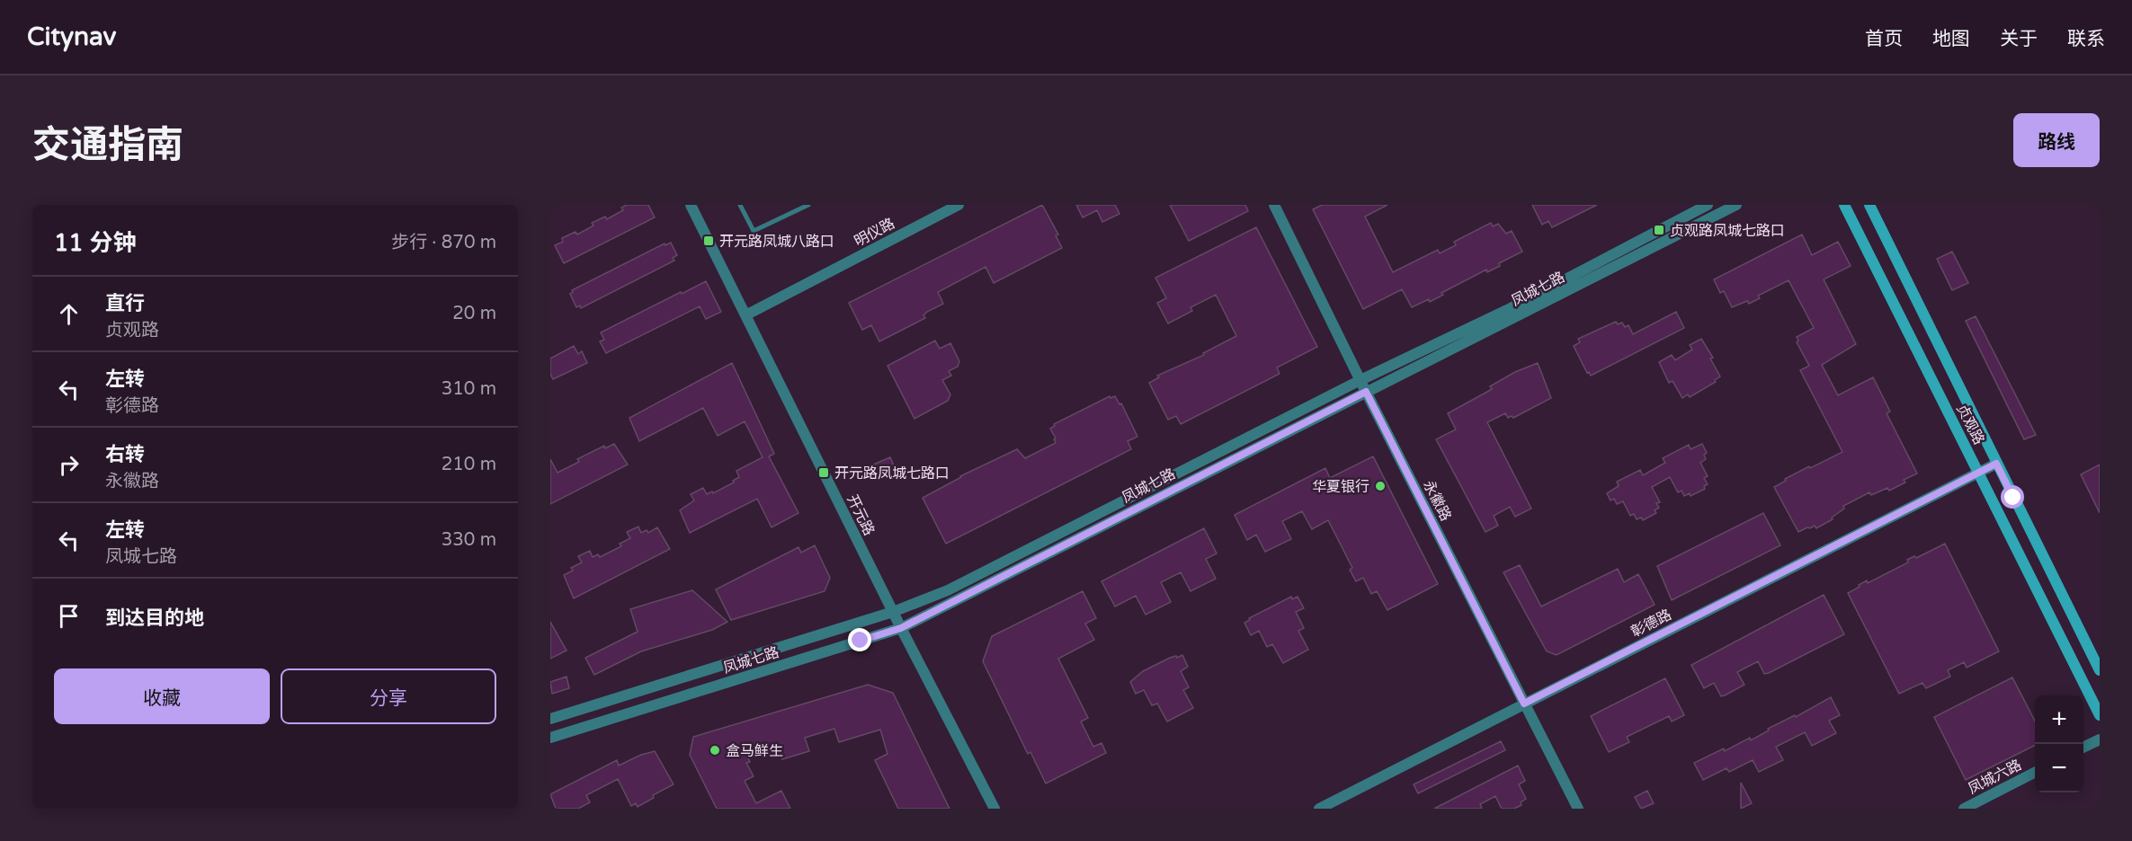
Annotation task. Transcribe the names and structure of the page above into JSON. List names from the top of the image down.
{
  "streets": {
    "main road": ["贞观路"],
    "street": [
      "明仪路",
      "凤城七路",
      "永徽路",
      "开元路",
      "彰德路",
      "凤城六路"
    ]
  },
  "crossings": [
    ["明仪路", "开元路"],
    ["凤城七路", "永徽路"],
    ["凤城七路", "开元路"],
    ["贞观路", "彰德路"],
    ["永徽路", "彰德路"]
  ],
  "places": {
    "transit": ["贞观路凤城七路口", "开元路凤城八路口", "开元路凤城七路口"],
    "other": ["华夏银行", "盒马鲜生"]
  },
  "page": {
    "header": "Citynav",
    "nav": [
      "首页",
      "地图",
      "关于",
      "联系"
    ],
    "title": "交通指南",
    "buttons": [
      "路线",
      ["收藏", "分享"]
    ],
    "heading": ["11 分钟", "步行 · 870 m"],
    "list": [
      ["直行", "贞观路", "20 m"],
      ["左转", "彰德路", "310 m"],
      ["右转", "永徽路", "210 m"],
      ["左转", "凤城七路", "330 m"],
      "到达目的地"
    ],
    "map_buttons": ["+", "−"]
  }
}
